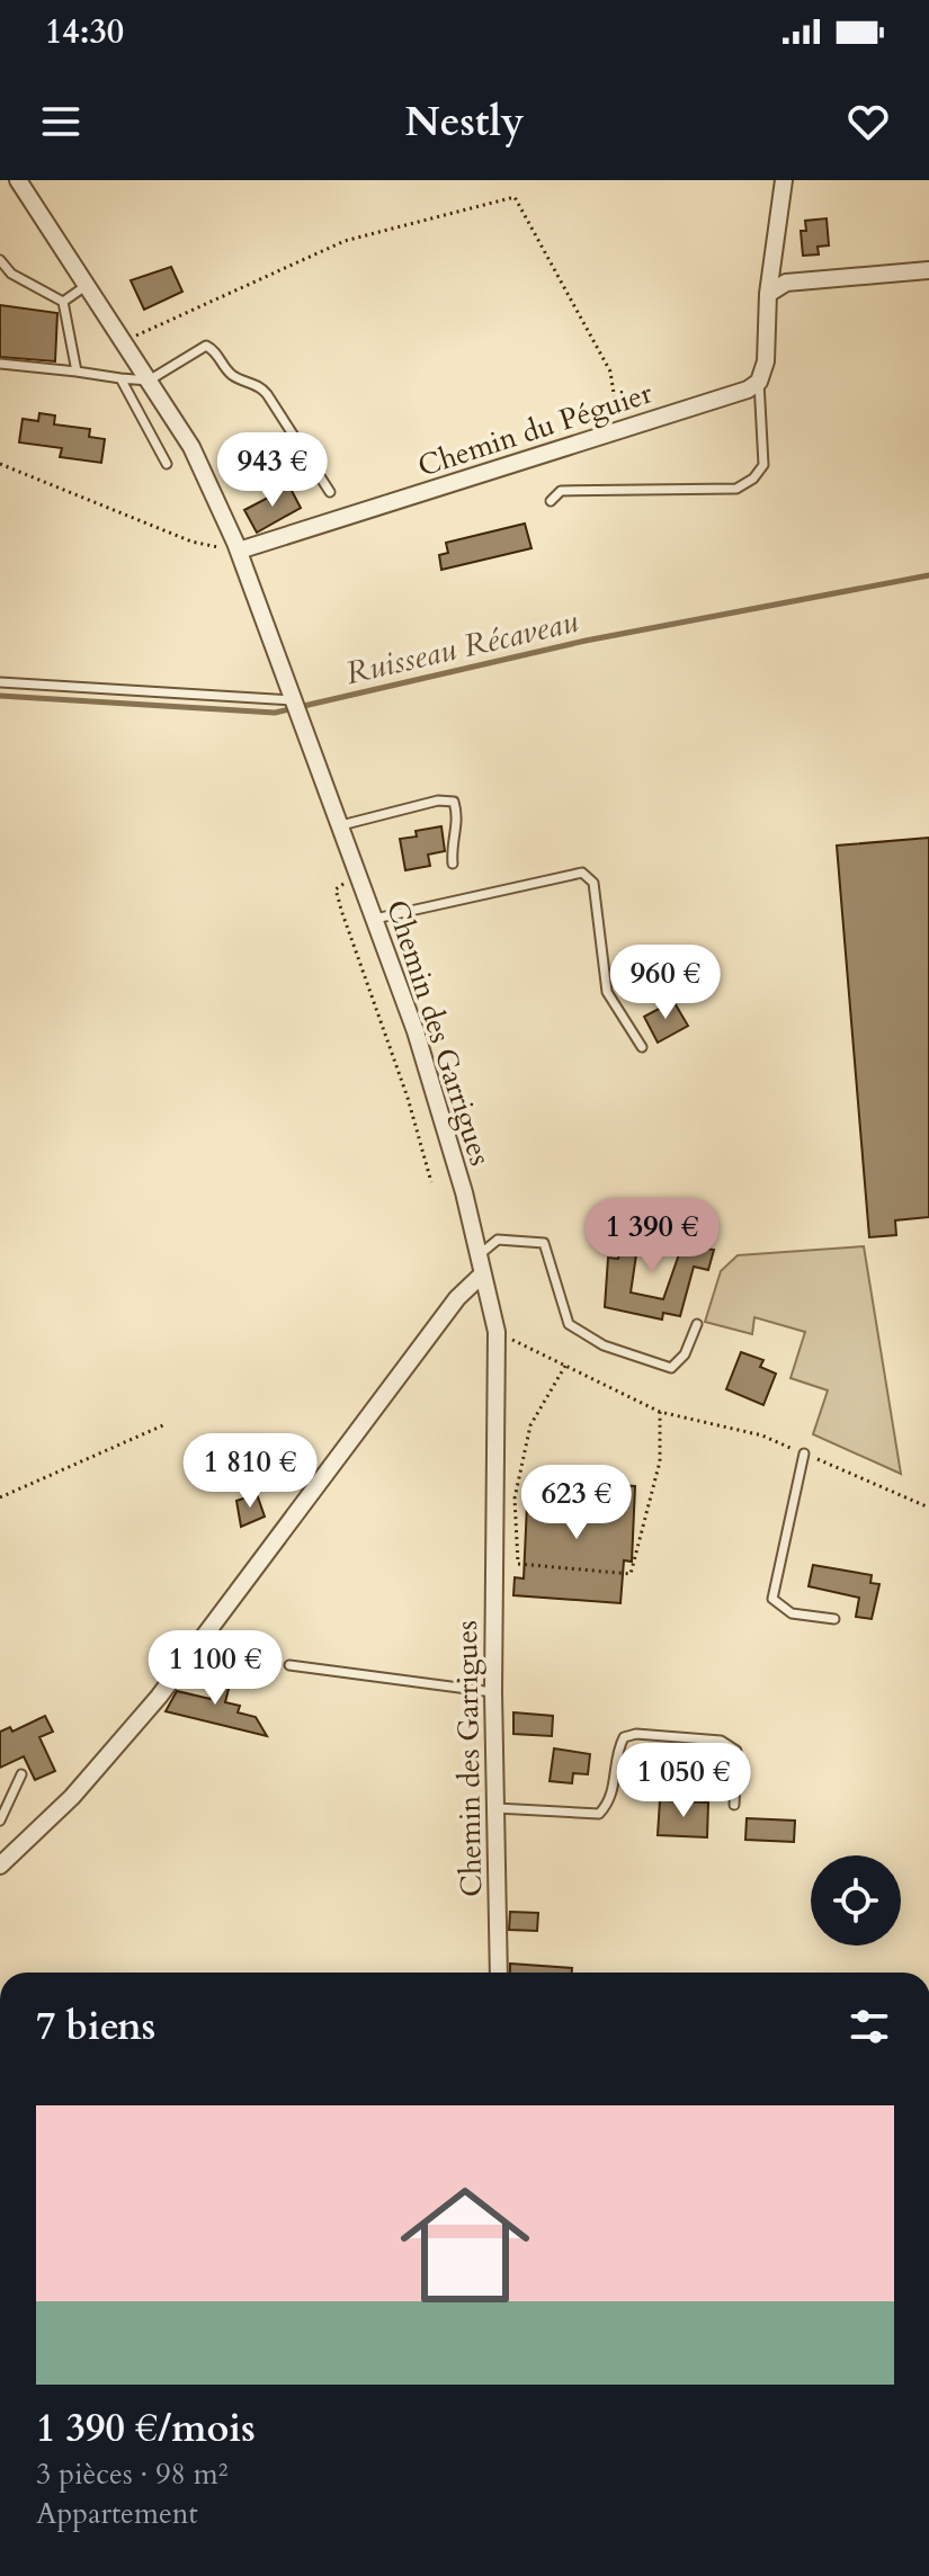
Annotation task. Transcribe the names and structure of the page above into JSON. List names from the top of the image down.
{
  "streets": {
    "street": ["Chemin du Péguier", "Chemin des Garrigues"]
  },
  "crossings": [
    ["Chemin du Péguier", "Chemin des Garrigues"]
  ],
  "water": ["Ruisseau Récaveau"],
  "page": {
    "status": "14:30",
    "header": "Nestly",
    "price": [
      "943 €",
      "960 €",
      "1 390 €",
      "1 810 €",
      "623 €",
      "1 100 €",
      "1 050 €"
    ],
    "heading": "7 biens",
    "list": [
      {
        "name": "1 390 €/mois",
        "note": "3 pièces · 98 m² · Appartement"
      }
    ]
  }
}
